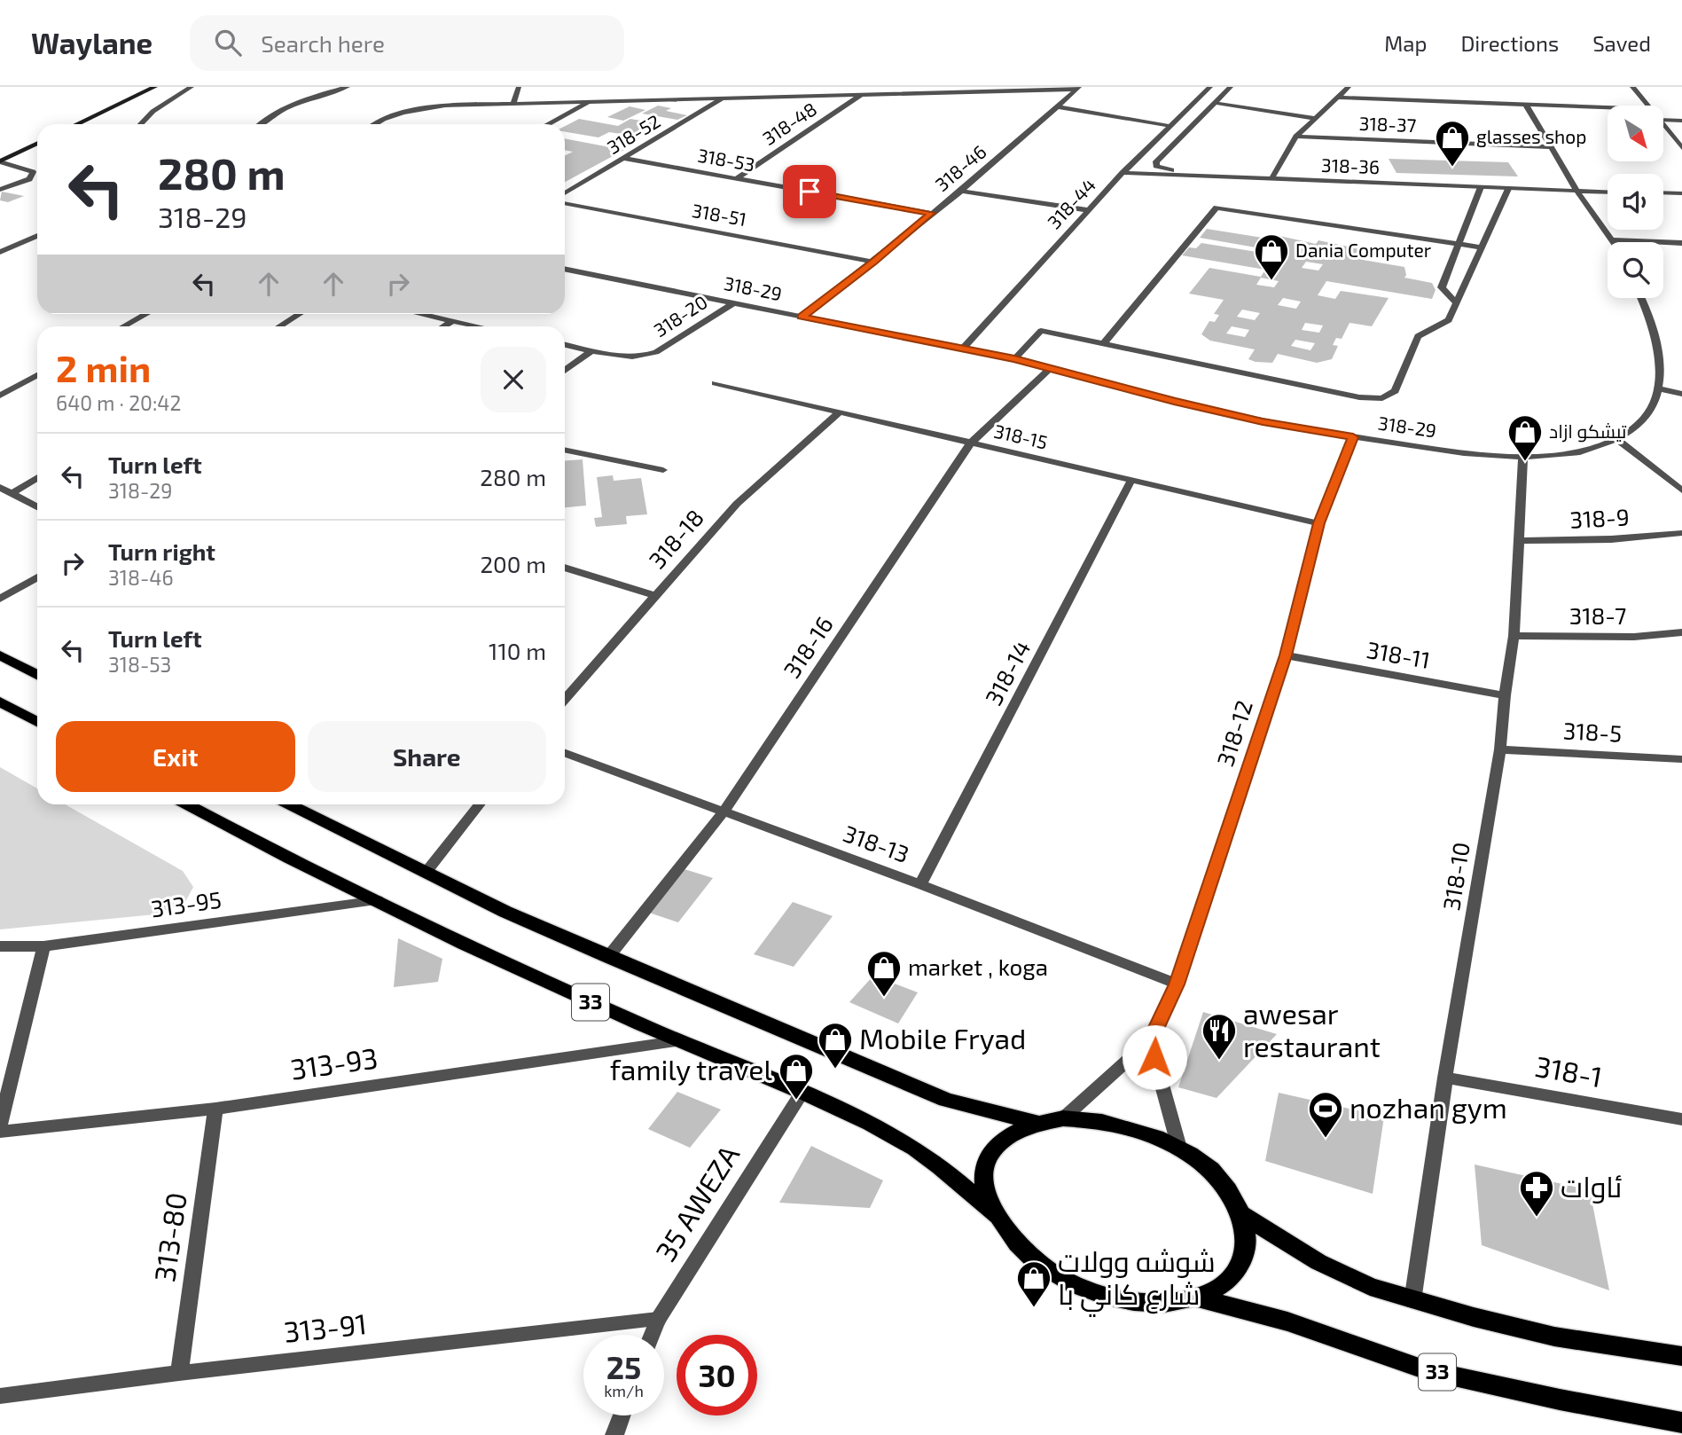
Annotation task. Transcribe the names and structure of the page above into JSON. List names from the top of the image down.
{
  "streets": {
    "main road": ["33"],
    "street": [
      "318-48",
      "318-37",
      "318-52",
      "318-53",
      "318-36",
      "318-46",
      "318-44",
      "318-51",
      "318-29",
      "318-20",
      "318-15",
      "318-9",
      "318-18",
      "318-7",
      "318-16",
      "318-11",
      "318-14",
      "318-5",
      "318-12",
      "318-13",
      "318-10",
      "313-95",
      "313-93",
      "318-1",
      "35 AWEZA",
      "313-80",
      "313-91"
    ]
  },
  "crossings": [
    ["318-48", "318-53"],
    ["318-52", "318-53"],
    ["318-53", "318-46"],
    ["318-36", "318-44"],
    ["318-46", "318-51"],
    ["318-46", "318-29"],
    ["318-44", "318-29"],
    ["318-29", "318-20"],
    ["318-29", "318-16"],
    ["318-29", "318-12"],
    ["318-29", "318-10"],
    ["318-15", "318-18"],
    ["318-15", "318-16"],
    ["318-15", "318-14"],
    ["318-15", "318-12"],
    ["318-9", "318-10"],
    ["318-7", "318-10"],
    ["318-16", "318-13"],
    ["318-16", "33"],
    ["318-11", "318-12"],
    ["318-11", "318-10"],
    ["318-14", "318-13"],
    ["318-5", "318-10"],
    ["318-12", "318-13"],
    ["318-12", "33"],
    ["318-10", "33"],
    ["318-10", "318-1"],
    ["313-95", "33"],
    ["33", "313-93"],
    ["33", "35 AWEZA"],
    ["313-93", "313-80"],
    ["35 AWEZA", "313-91"],
    ["313-80", "313-91"]
  ],
  "places": {
    "shop": [
      "glasses shop",
      "Dania Computer",
      "تيشكو ازاد",
      "market , koga",
      "Mobile Fryad",
      "family travel",
      "شوشه وولات شارع كاني با"
    ],
    "restaurant": ["awesar restaurant"],
    "sports": ["nozhan gym"],
    "pharmacy": ["ئاوات"]
  },
  "north": "bottom right",
  "page": {
    "header": "Waylane",
    "search": "Search here",
    "nav": ["Map", "Directions", "Saved"],
    "turn": ["280 m", "318-29"],
    "heading": ["2 min", "640 m · 20:42"],
    "list": [
      {
        "name": "Turn left",
        "note": "318-29",
        "value": "280 m"
      },
      {
        "name": "Turn right",
        "note": "318-46",
        "value": "200 m"
      },
      {
        "name": "Turn left",
        "note": "318-53",
        "value": "110 m"
      }
    ],
    "buttons": ["Exit", "Share"],
    "speed": "25 km/h",
    "limit": "30"
  }
}
